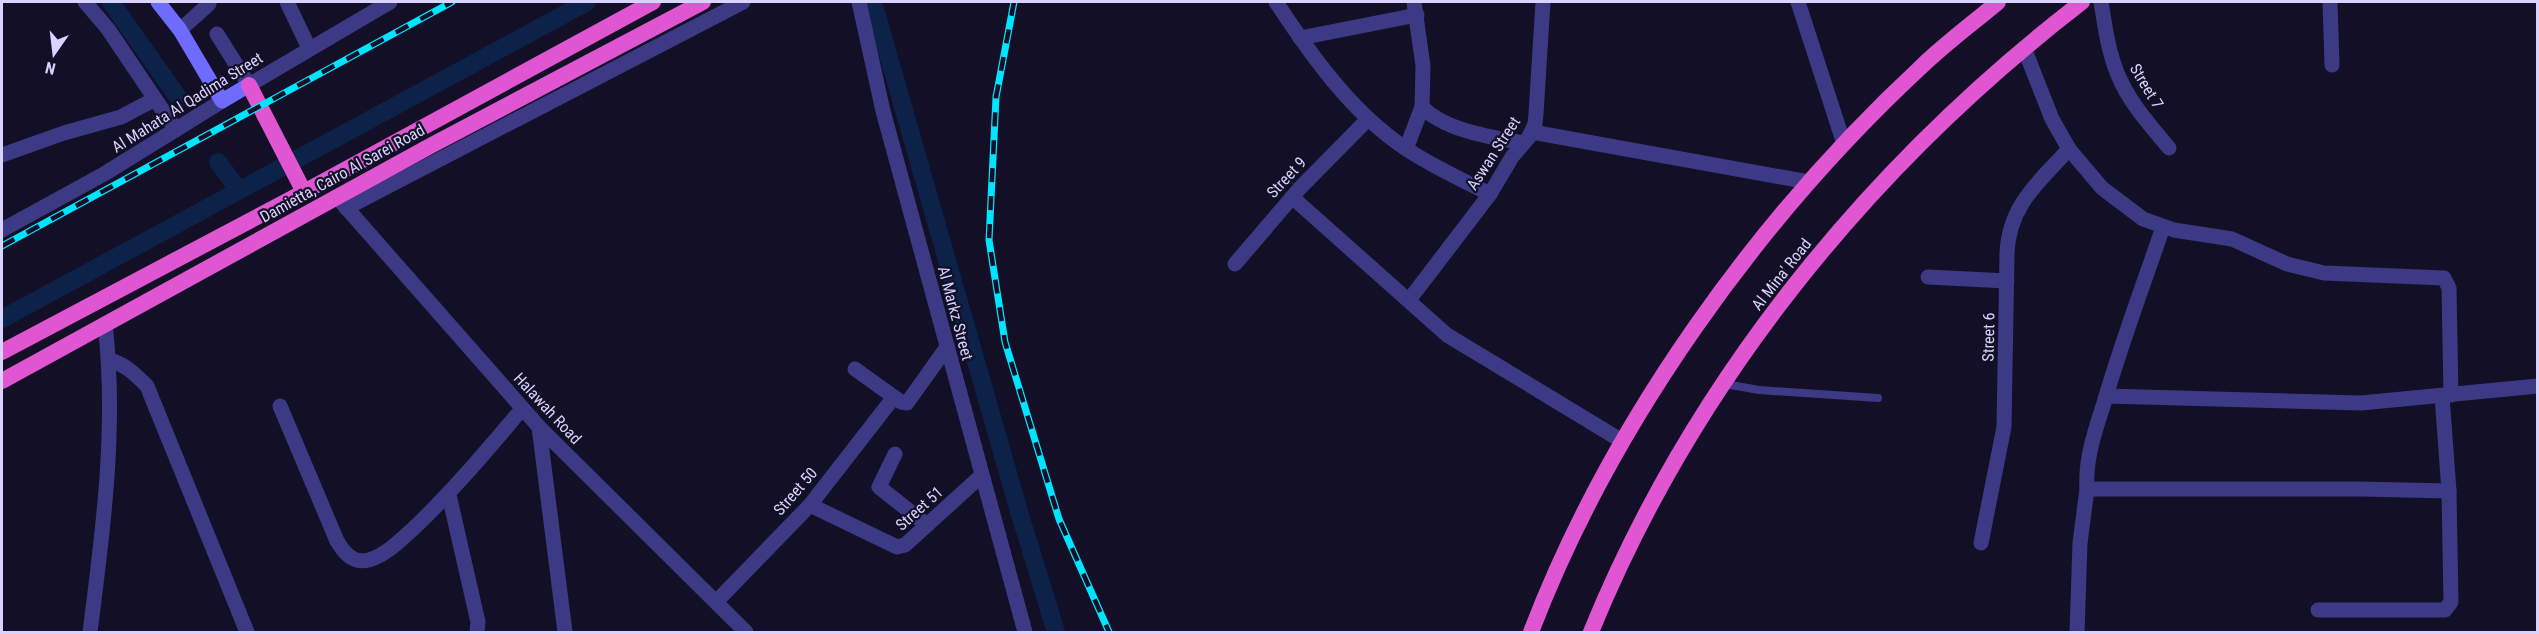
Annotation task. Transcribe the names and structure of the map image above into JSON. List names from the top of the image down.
{
  "streets": {
    "highway": ["Damietta, Cairo Al Sarei Road", "Al Mina' Road"],
    "main road": ["Al Mahata Al Qadima Street"],
    "street": [
      "Street 7",
      "Aswan Street",
      "Street 9",
      "Al Markz Street",
      "Street 6",
      "Halawah Road",
      "Street 50",
      "Street 51"
    ]
  },
  "crossings": [
    ["Damietta, Cairo Al Sarei Road", "Halawah Road"],
    ["Al Markz Street", "Street 51"],
    ["Halawah Road", "Street 50"],
    ["Street 50", "Street 51"]
  ],
  "north": "bottom"
}
